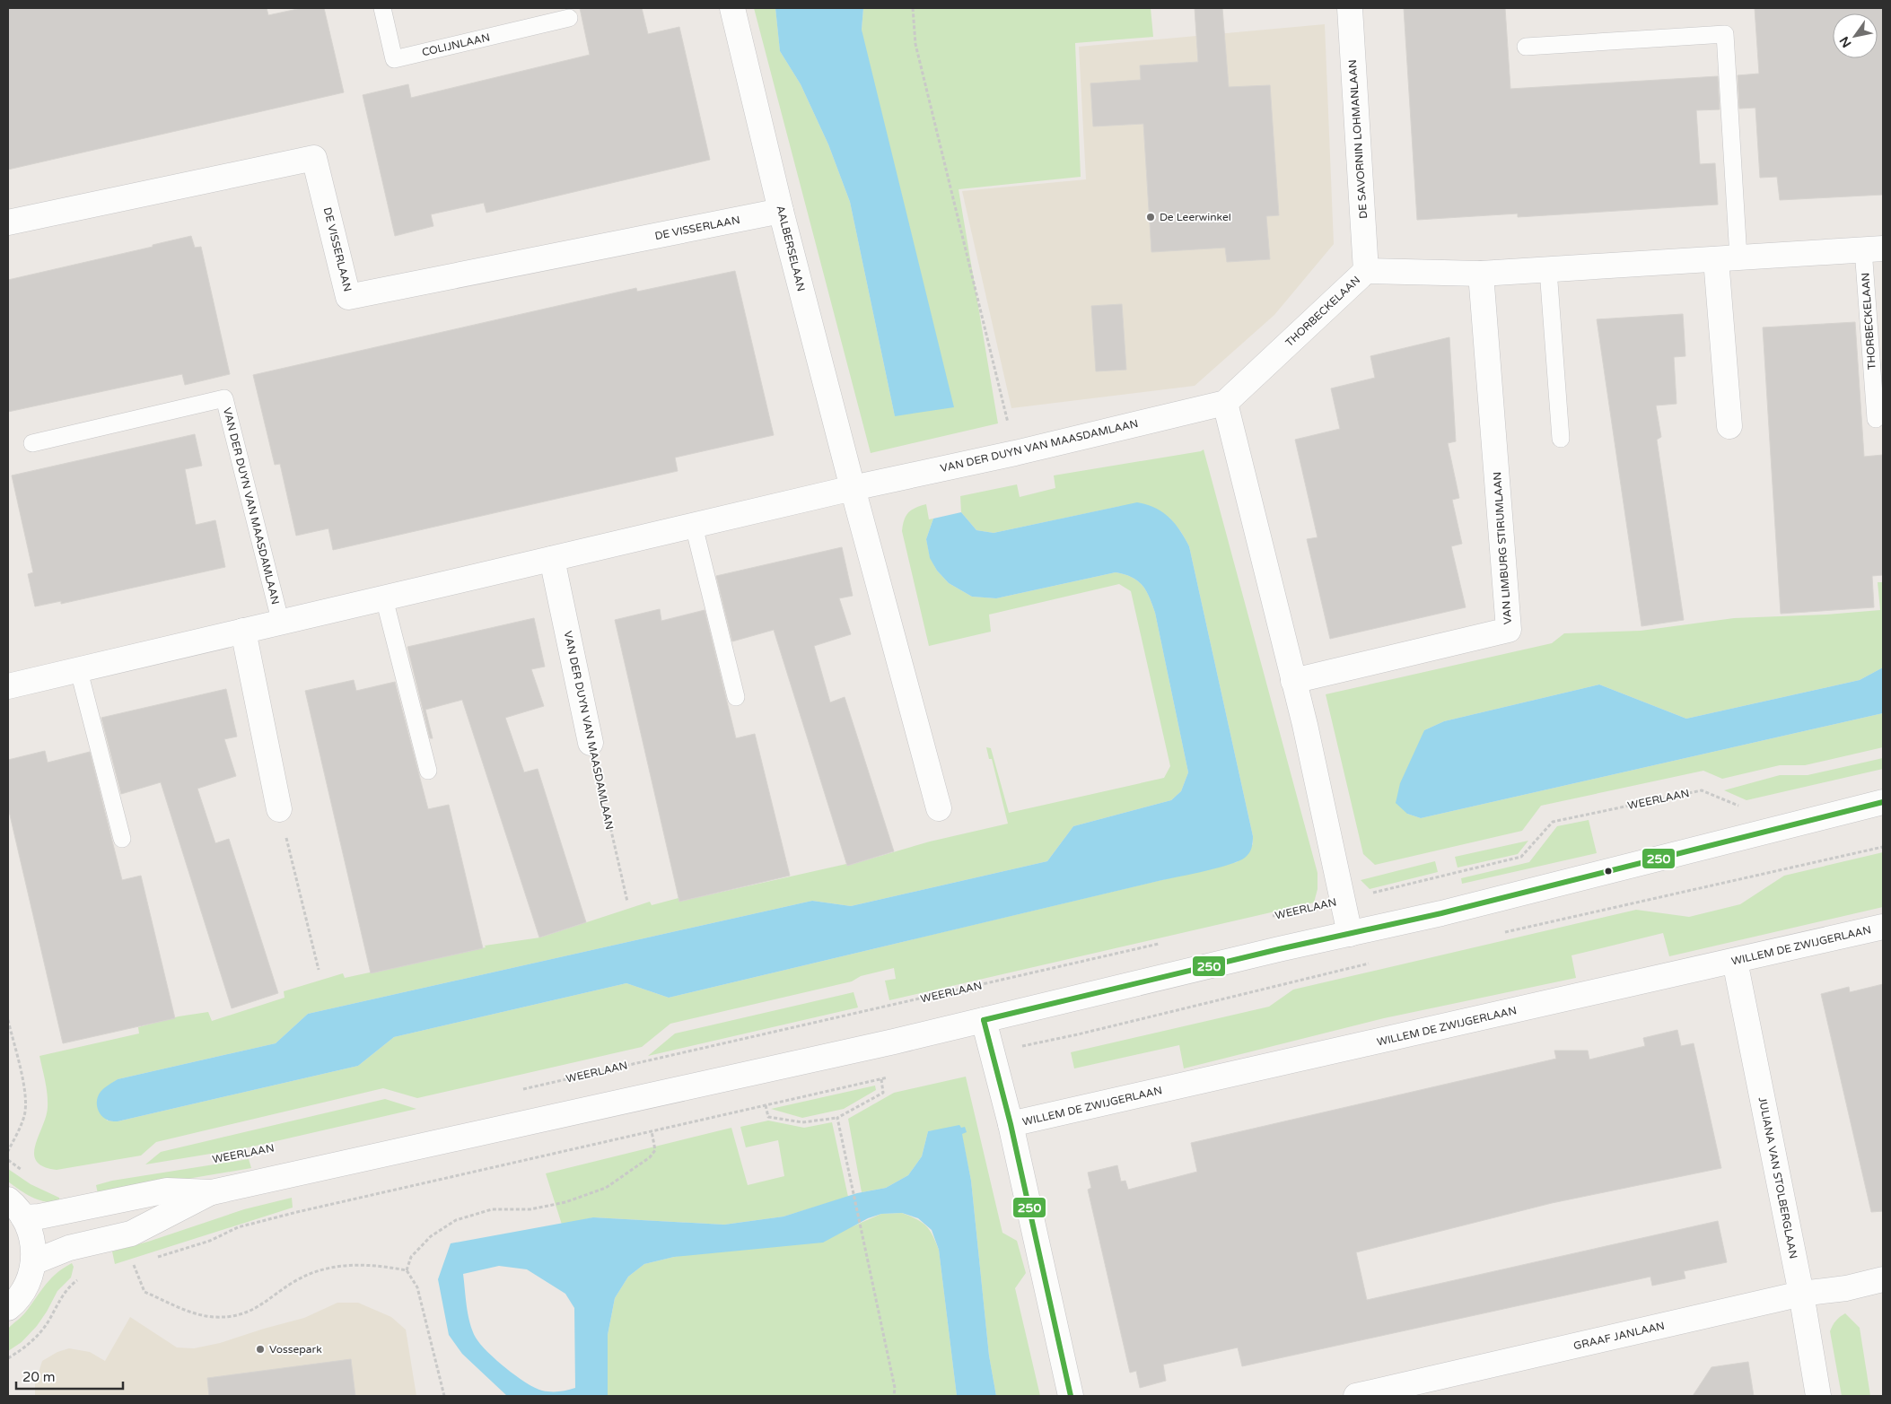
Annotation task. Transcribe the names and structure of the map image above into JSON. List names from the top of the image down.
{
  "streets": {
    "street": [
      "DE SAVORNIN LOHMANLAAN",
      "DE VISSERLAAN",
      "AALBERSELAAN",
      "THORBECKELAAN",
      "VAN DER DUYN VAN MAASDAMLAAN",
      "VAN LIMBURG STIRUMLAAN",
      "WILLEM DE ZWIJGERLAAN",
      "JULIANA VAN STOLBERGLAAN",
      "GRAAF JANLAAN"
    ],
    "lane": ["COLIJNLAAN"],
    "path": ["WEERLAAN"]
  },
  "crossings": [
    ["DE SAVORNIN LOHMANLAAN", "THORBECKELAAN"],
    ["DE VISSERLAAN", "AALBERSELAAN"],
    ["AALBERSELAAN", "VAN DER DUYN VAN MAASDAMLAAN"],
    ["THORBECKELAAN", "VAN DER DUYN VAN MAASDAMLAAN"],
    ["THORBECKELAAN", "VAN LIMBURG STIRUMLAAN"],
    ["WILLEM DE ZWIJGERLAAN", "JULIANA VAN STOLBERGLAAN"],
    ["JULIANA VAN STOLBERGLAAN", "GRAAF JANLAAN"]
  ],
  "places": ["De Leerwinkel", "Vossepark"],
  "lines": ["transit line 250"],
  "scale_bar": "20 m",
  "north": "bottom left"
}
